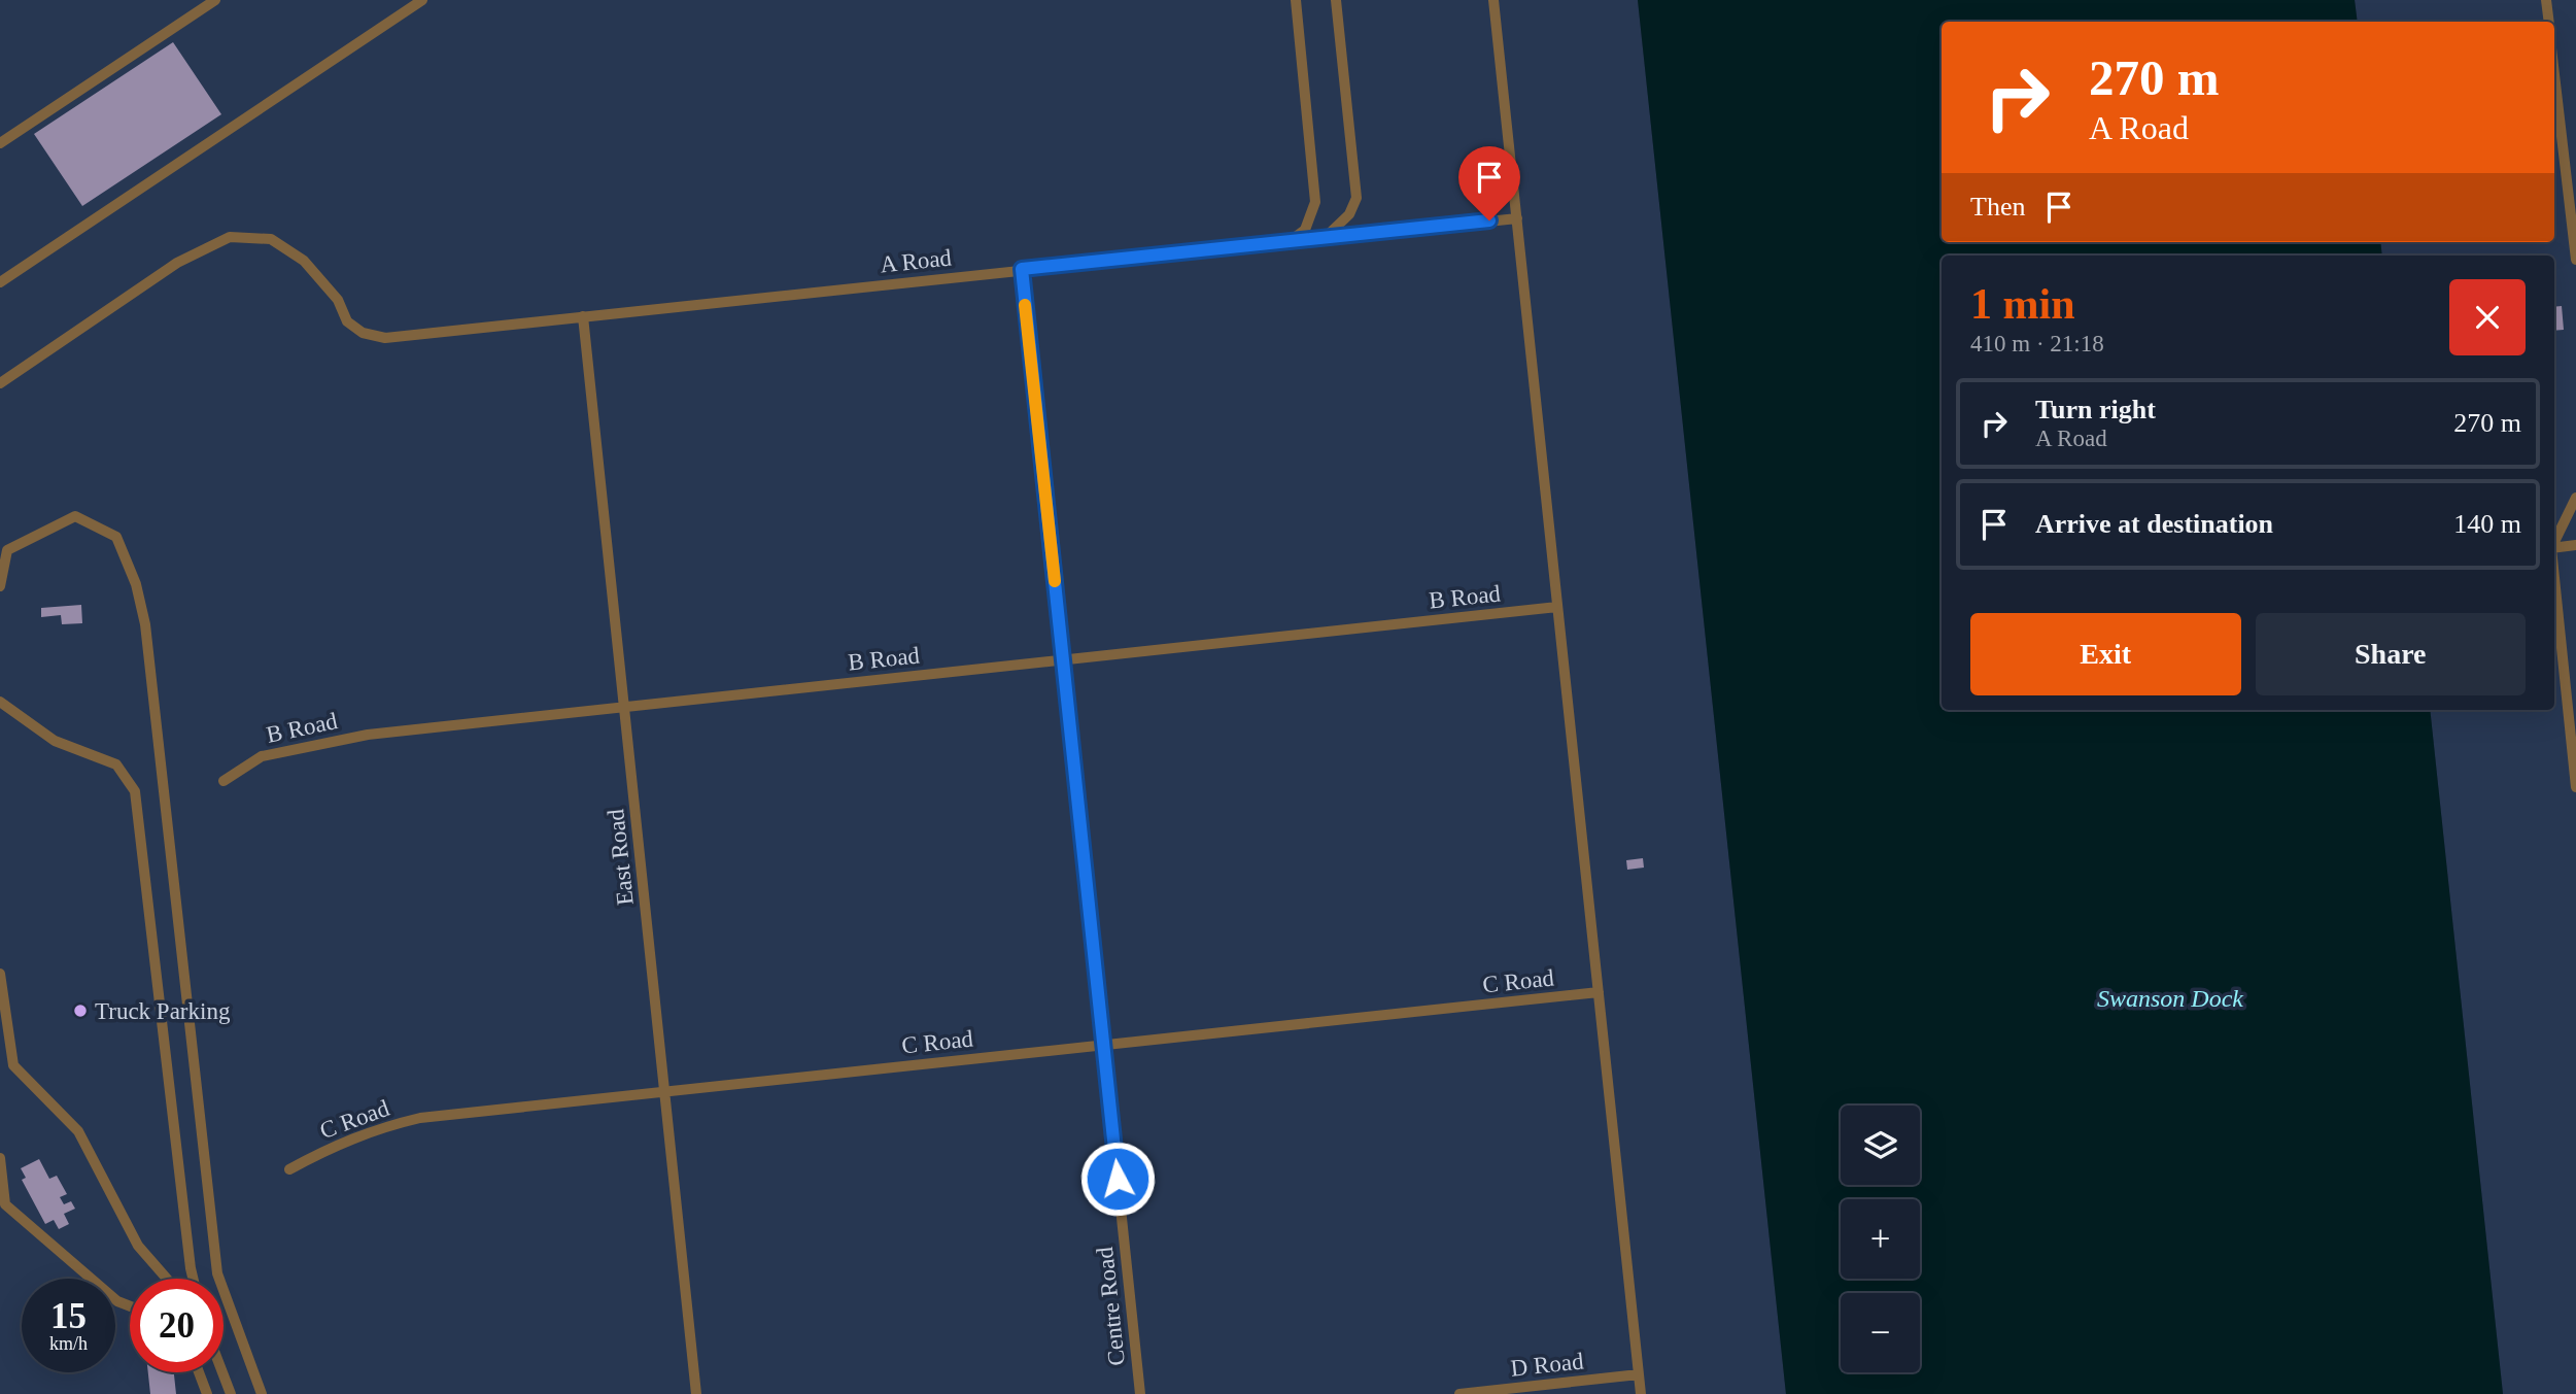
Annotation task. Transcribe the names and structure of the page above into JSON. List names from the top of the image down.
{
  "streets": {
    "lane": [
      "A Road",
      "B Road",
      "East Road",
      "C Road",
      "Centre Road",
      "D Road"
    ]
  },
  "crossings": [
    ["A Road", "East Road"],
    ["A Road", "Centre Road"],
    ["B Road", "East Road"],
    ["B Road", "Centre Road"],
    ["East Road", "C Road"],
    ["C Road", "Centre Road"]
  ],
  "water": ["Swanson Dock"],
  "places": ["Truck Parking"],
  "page": {
    "turn": ["270 m", "A Road"],
    "then": "Then",
    "heading": ["1 min", "410 m · 21:18"],
    "list": [
      {
        "name": "Turn right",
        "note": "A Road",
        "value": "270 m"
      },
      {
        "name": "Arrive at destination",
        "value": "140 m"
      }
    ],
    "buttons": ["Exit", "Share"],
    "map_buttons": ["+", "−"],
    "speed": "15 km/h",
    "limit": "20"
  }
}
